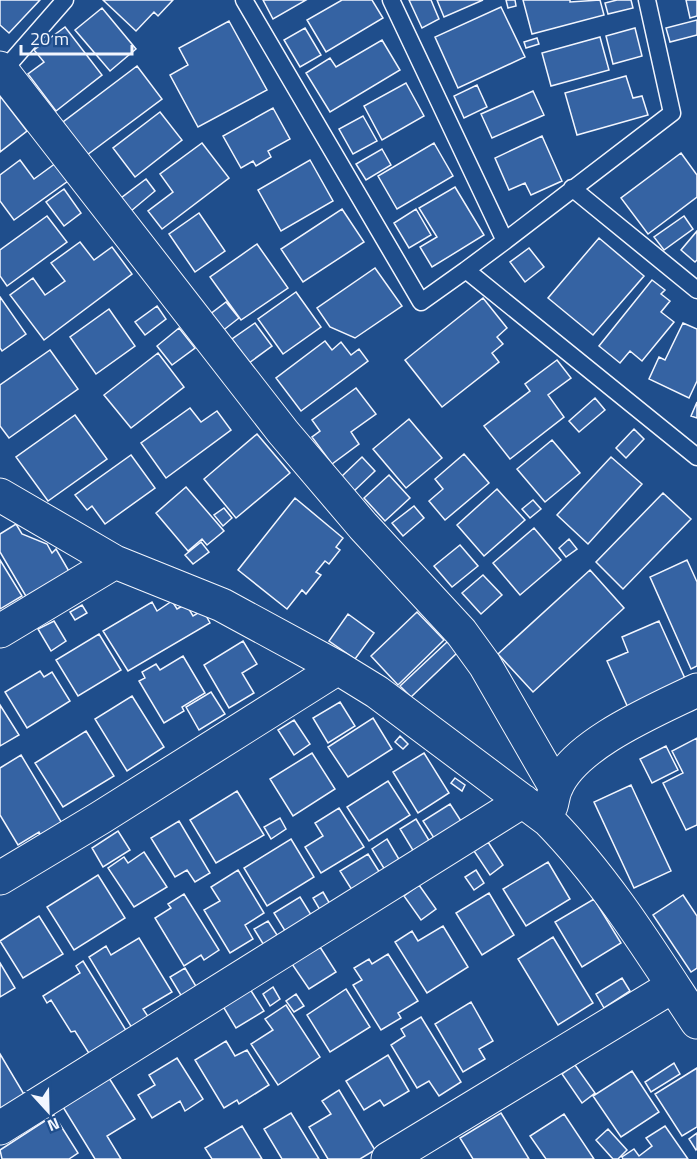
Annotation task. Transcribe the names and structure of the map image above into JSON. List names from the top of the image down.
{
  "scale_bar": "20 m",
  "north": "bottom"
}
